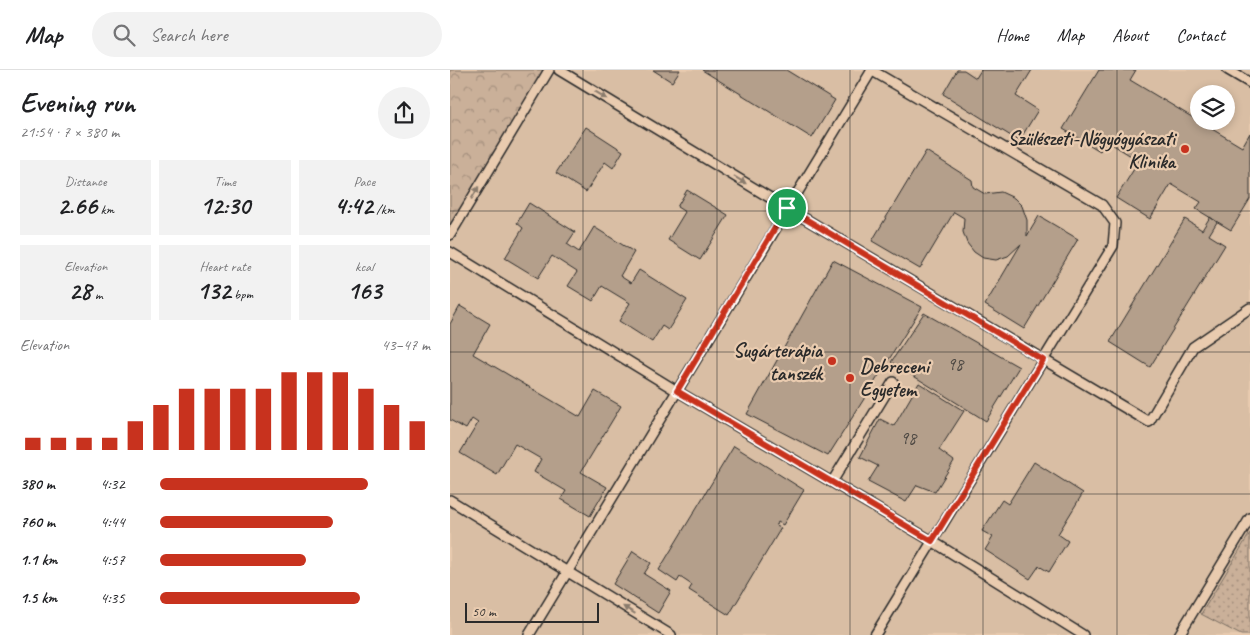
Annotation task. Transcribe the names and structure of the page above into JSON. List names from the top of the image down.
{
  "places": ["Szülészeti-Nőgyógyászati Klinika", "Sugárterápia tanszék", "Debreceni Egyetem"],
  "house_numbers": ["98", "98"],
  "scale_bar": "50 m",
  "page": {
    "header": "Map",
    "search": "Search here",
    "nav": [
      "Home",
      "Map",
      "About",
      "Contact"
    ],
    "heading": ["Evening run", "21:54 · 7 × 380 m"],
    "stats": [
      ["Distance", "2.66 km"],
      ["Time", "12:30"],
      ["Pace", "4:42 /km"],
      ["Elevation", "28 m"],
      ["Heart rate", "132 bpm"],
      ["kcal", "163"]
    ],
    "chart": ["Elevation", "43–47 m"],
    "list": [
      {
        "name": "380 m",
        "note": "4:32"
      },
      {
        "name": "760 m",
        "note": "4:44"
      },
      {
        "name": "1.1 km",
        "note": "4:57"
      },
      {
        "name": "1.5 km",
        "note": "4:35"
      }
    ],
    "scale": "50 m"
  }
}
